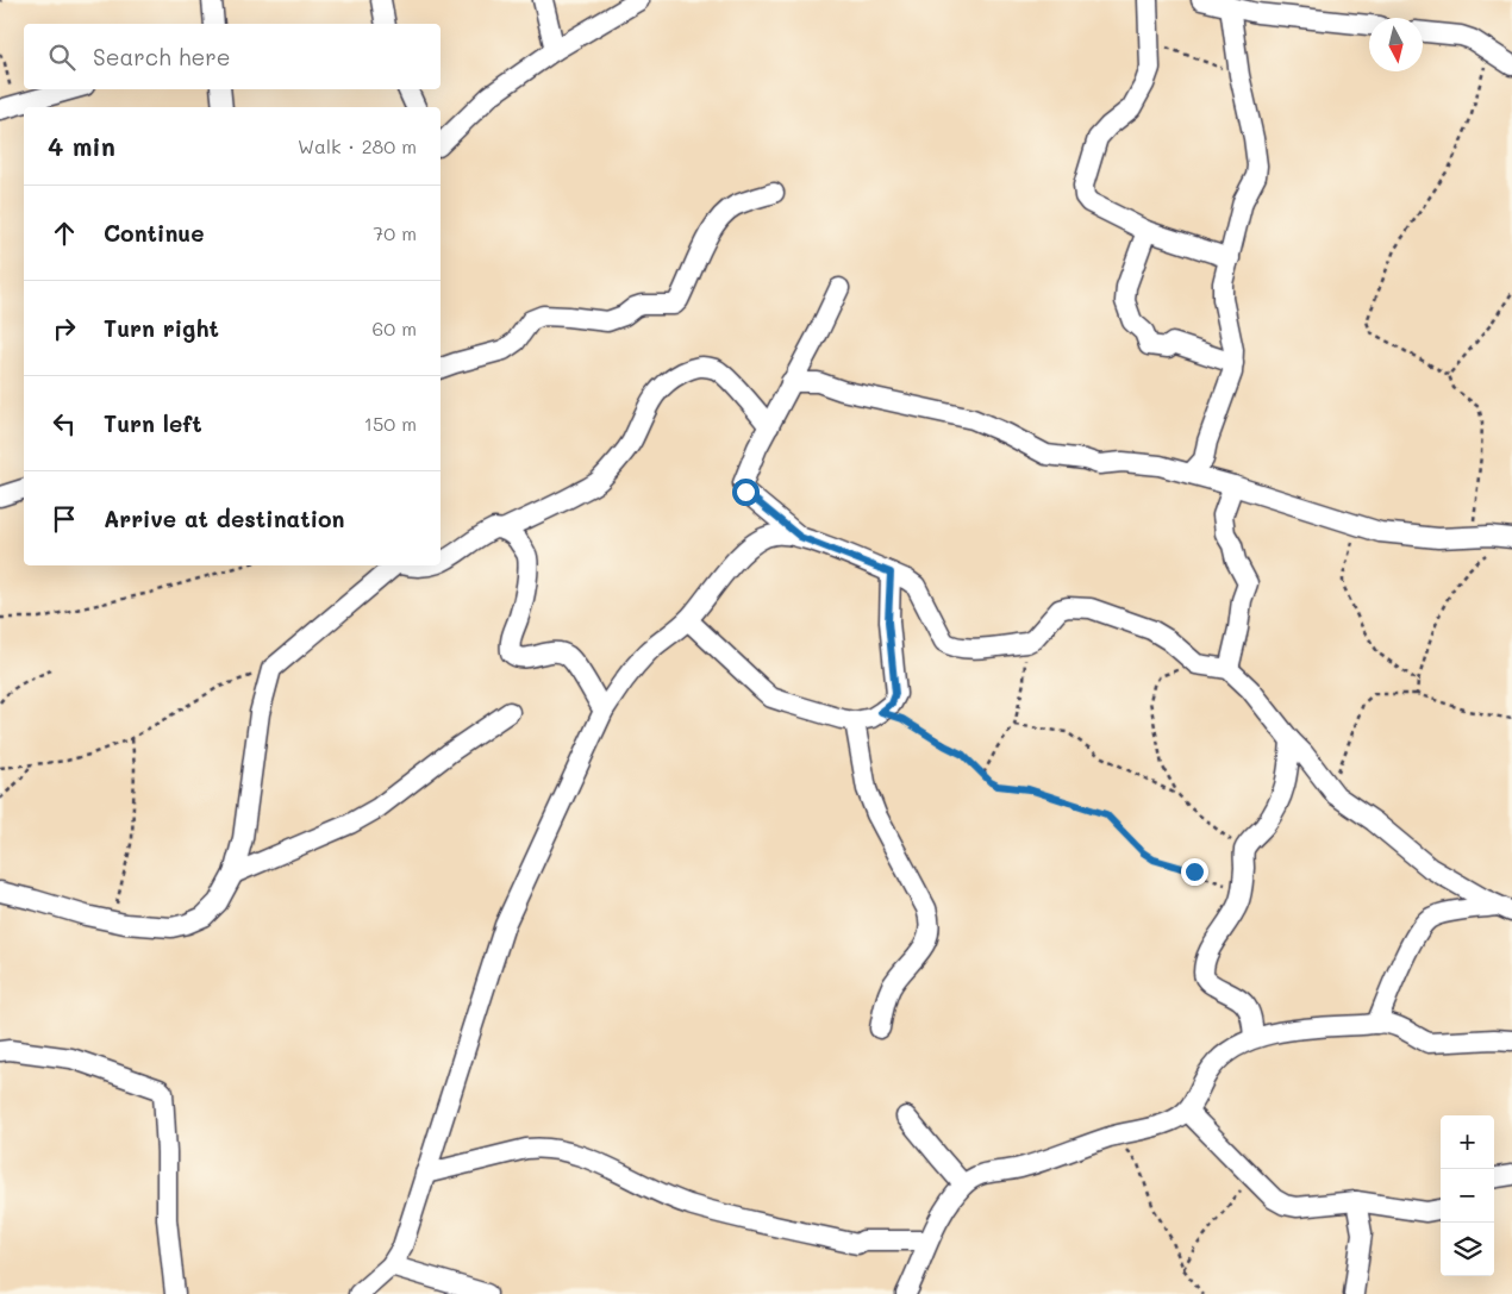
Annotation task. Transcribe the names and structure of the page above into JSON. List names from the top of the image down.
{
  "north": "bottom",
  "page": {
    "search": "Search here",
    "heading": ["4 min", "Walk · 280 m"],
    "list": [
      ["Continue", "70 m"],
      ["Turn right", "60 m"],
      ["Turn left", "150 m"],
      "Arrive at destination"
    ],
    "map_buttons": ["+", "−"]
  }
}
